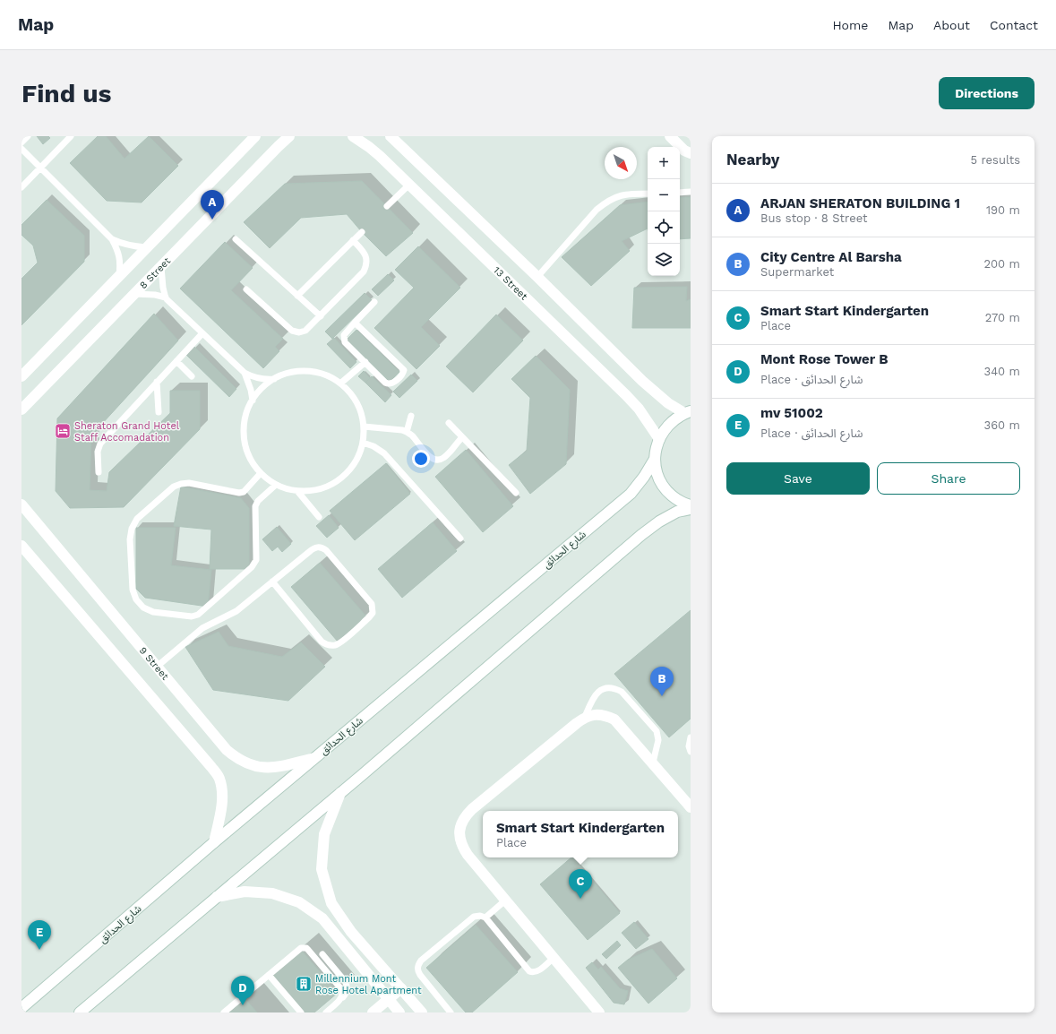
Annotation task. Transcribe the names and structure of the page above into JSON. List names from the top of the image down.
{
  "streets": {
    "street": [
      "8 Street",
      "13 Street",
      "شارع الحدائق",
      "9 Street"
    ]
  },
  "crossings": [
    ["شارع الحدائق", "9 Street"]
  ],
  "places": {
    "hotel": ["Sheraton Grand Hotel Staff Accomadation"],
    "building": ["Millennium Mont Rose Hotel Apartment"]
  },
  "north": "bottom right",
  "page": {
    "header": "Map",
    "nav": [
      "Home",
      "Map",
      "About",
      "Contact"
    ],
    "buttons": [
      "Directions",
      ["Save", "Share"]
    ],
    "title": "Find us",
    "heading": ["Nearby", "5 results"],
    "map_buttons": ["+", "−"],
    "list": [
      {
        "mark": "A",
        "name": "ARJAN SHERATON BUILDING 1",
        "note": "Bus stop · 8 Street",
        "value": "190 m"
      },
      {
        "mark": "B",
        "name": "City Centre Al Barsha",
        "note": "Supermarket",
        "value": "200 m"
      },
      {
        "mark": "C",
        "name": "Smart Start Kindergarten",
        "note": "Place",
        "value": "270 m"
      },
      {
        "mark": "D",
        "name": "Mont Rose Tower B",
        "note": "Place · شارع الحدائق",
        "value": "340 m"
      },
      {
        "mark": "E",
        "name": "mv 51002",
        "note": "Place · شارع الحدائق",
        "value": "360 m"
      }
    ],
    "pins": [
      "A",
      "B",
      "C",
      "E",
      "D"
    ],
    "popup": ["Smart Start Kindergarten", "Place"]
  }
}
